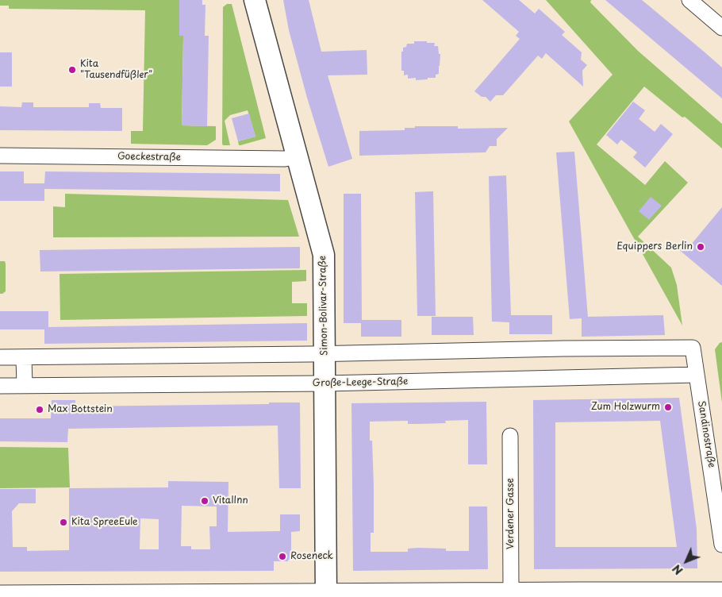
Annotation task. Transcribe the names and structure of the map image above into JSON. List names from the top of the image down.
{
  "streets": {
    "street": [
      "Goeckestraße",
      "Simon-Bolivar-Straße",
      "Große-Leege-Straße",
      "Sandinostraße",
      "Verdener Gasse"
    ]
  },
  "crossings": [
    ["Goeckestraße", "Simon-Bolivar-Straße"],
    ["Simon-Bolivar-Straße", "Große-Leege-Straße"],
    ["Simon-Bolivar-Straße", "Sandinostraße"],
    ["Große-Leege-Straße", "Sandinostraße"]
  ],
  "places": [
    "Kita \"Tausendfüßler\"",
    "Equippers Berlin",
    "Zum Holzwurm",
    "Max Bottstein",
    "VitalInn",
    "Kita SpreeEule",
    "Roseneck"
  ],
  "north": "bottom left"
}
